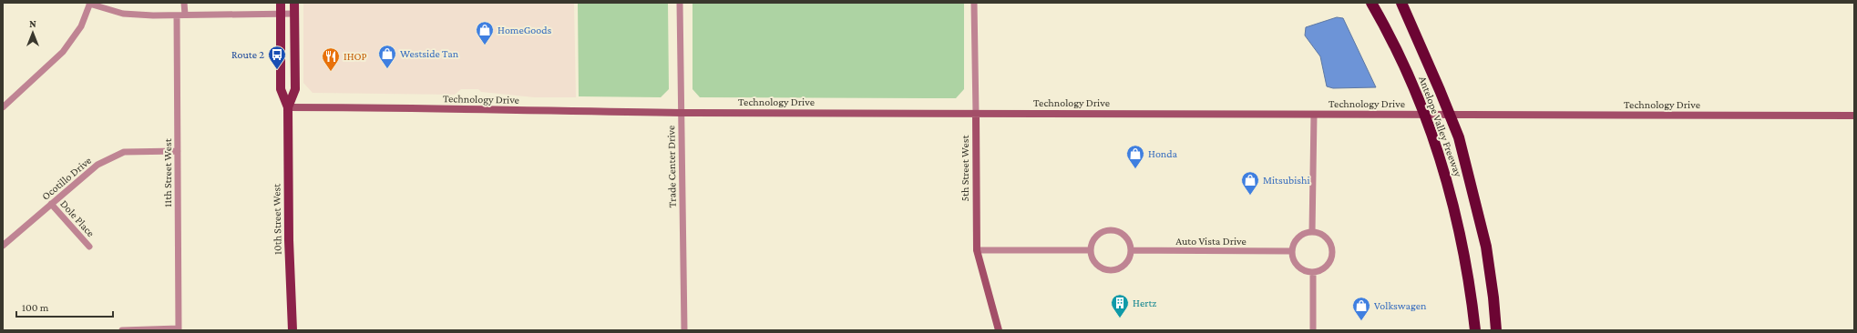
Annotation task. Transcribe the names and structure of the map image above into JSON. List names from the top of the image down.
{
  "streets": {
    "highway": ["Antelope Valley Freeway"],
    "main road": ["Technology Drive", "5th Street West", "10th Street West"],
    "street": [
      "Trade Center Drive",
      "11th Street West",
      "Ocotillo Drive",
      "Dole Place",
      "Auto Vista Drive"
    ]
  },
  "crossings": [
    ["Technology Drive", "Trade Center Drive"],
    ["Technology Drive", "5th Street West"],
    ["Technology Drive", "10th Street West"],
    ["11th Street West", "Ocotillo Drive"],
    ["Ocotillo Drive", "Dole Place"]
  ],
  "places": {
    "shop": [
      "HomeGoods",
      "Westside Tan",
      "Honda",
      "Mitsubishi",
      "Volkswagen"
    ],
    "bus stop": ["Route 2"],
    "restaurant": ["IHOP"],
    "building": ["Hertz"]
  },
  "scale_bar": "100 m",
  "north": "top"
}
